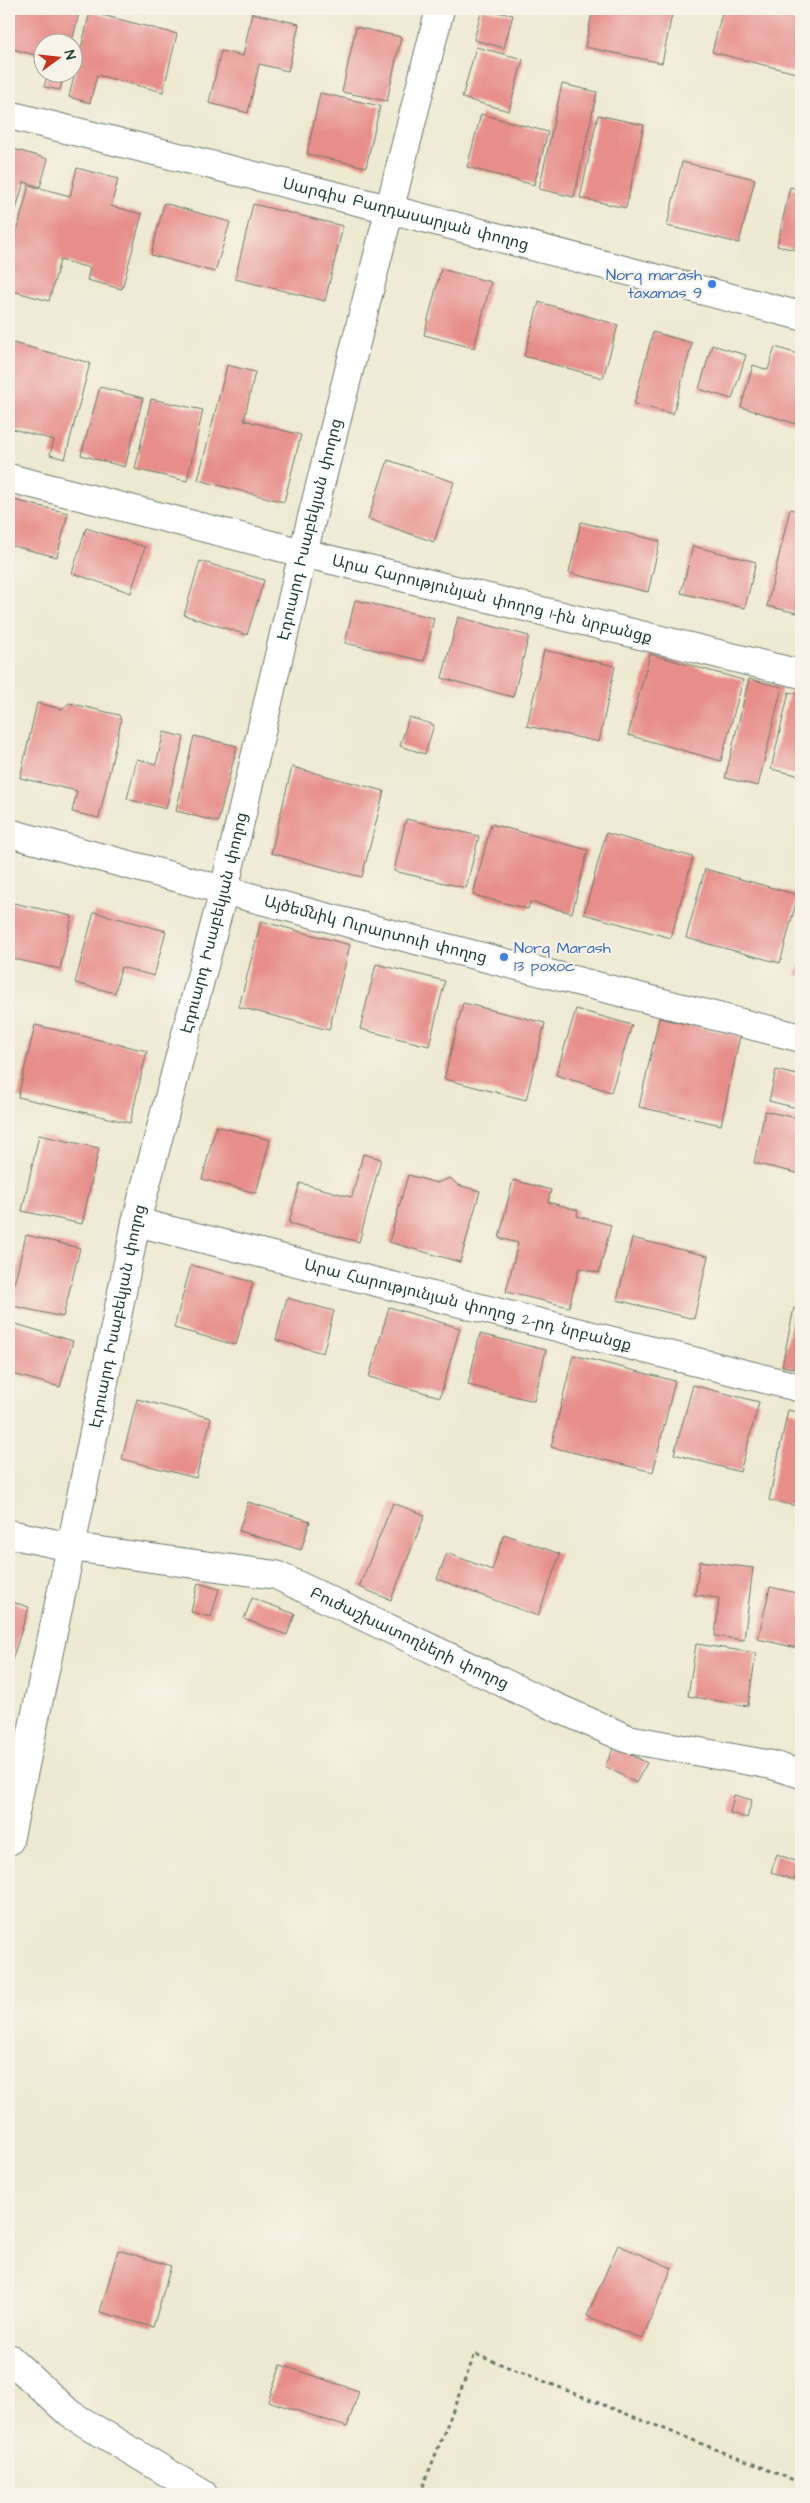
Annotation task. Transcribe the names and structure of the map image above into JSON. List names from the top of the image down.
{
  "streets": {
    "street": [
      "Սարգիս Բաղդասարյան փողոց",
      "Էդուարդ Իսաբեկյան փողոց",
      "Արա Հարությունյան փողոց 1-ին նրբանցք",
      "Այծեմնիկ Ուրարտուի փողոց",
      "Արա Հարությունյան փողոց 2-րդ նրբանցք",
      "Բուժաշխատողների փողոց"
    ]
  },
  "crossings": [
    ["Սարգիս Բաղդասարյան փողոց", "Էդուարդ Իսաբեկյան փողոց"],
    ["Էդուարդ Իսաբեկյան փողոց", "Արա Հարությունյան փողոց 1-ին նրբանցք"],
    ["Էդուարդ Իսաբեկյան փողոց", "Այծեմնիկ Ուրարտուի փողոց"],
    ["Էդուարդ Իսաբեկյան փողոց", "Արա Հարությունյան փողոց 2-րդ նրբանցք"],
    ["Էդուարդ Իսաբեկյան փողոց", "Բուժաշխատողների փողոց"]
  ],
  "places": ["Norq marash taxamas 9", "Norq Marash 13 poxoc"],
  "north": "right"
}
